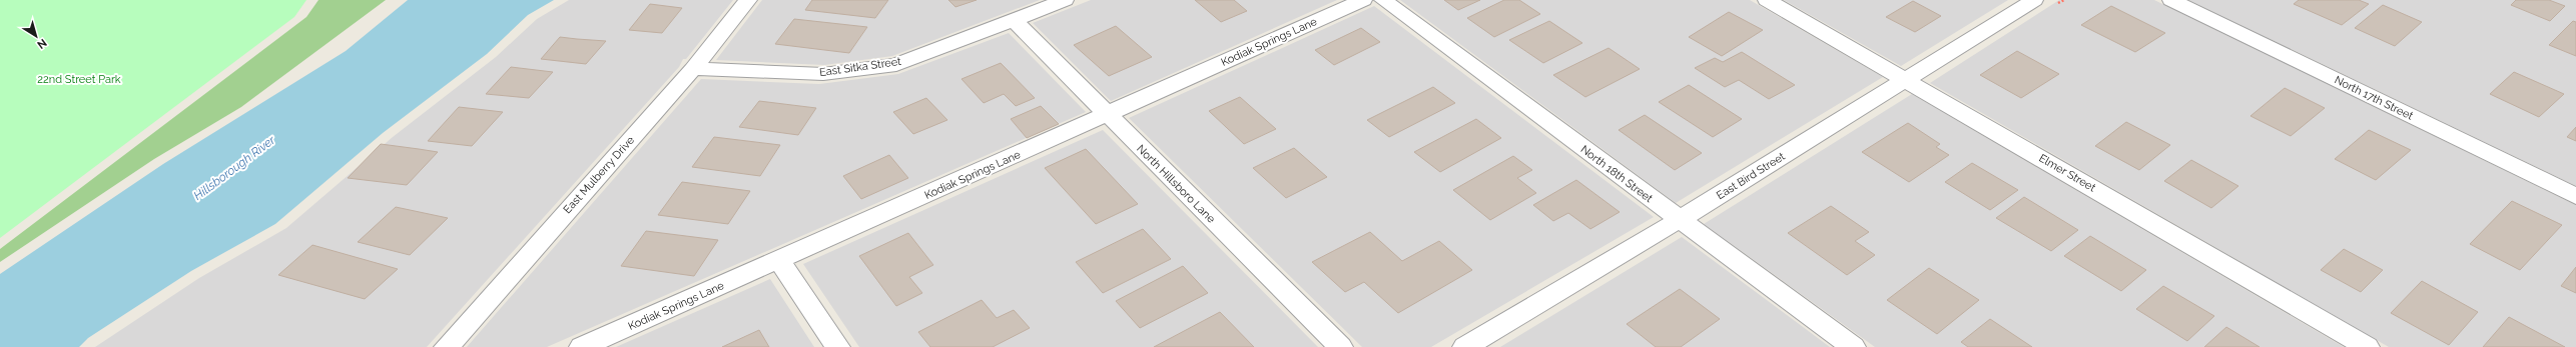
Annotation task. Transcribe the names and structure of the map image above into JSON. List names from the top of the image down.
{
  "streets": {
    "street": [
      "Kodiak Springs Lane",
      "East Sitka Street",
      "North 17th Street",
      "Elmer Street",
      "North 18th Street",
      "East Mulberry Drive",
      "East Bird Street",
      "North Hillsboro Lane"
    ]
  },
  "crossings": [
    ["Kodiak Springs Lane", "North Hillsboro Lane"],
    ["East Sitka Street", "East Mulberry Drive"],
    ["East Sitka Street", "North Hillsboro Lane"],
    ["Elmer Street", "East Bird Street"],
    ["North 18th Street", "East Bird Street"]
  ],
  "water": ["Hillsborough River"],
  "parks": ["22nd Street Park"],
  "north": "bottom right"
}
